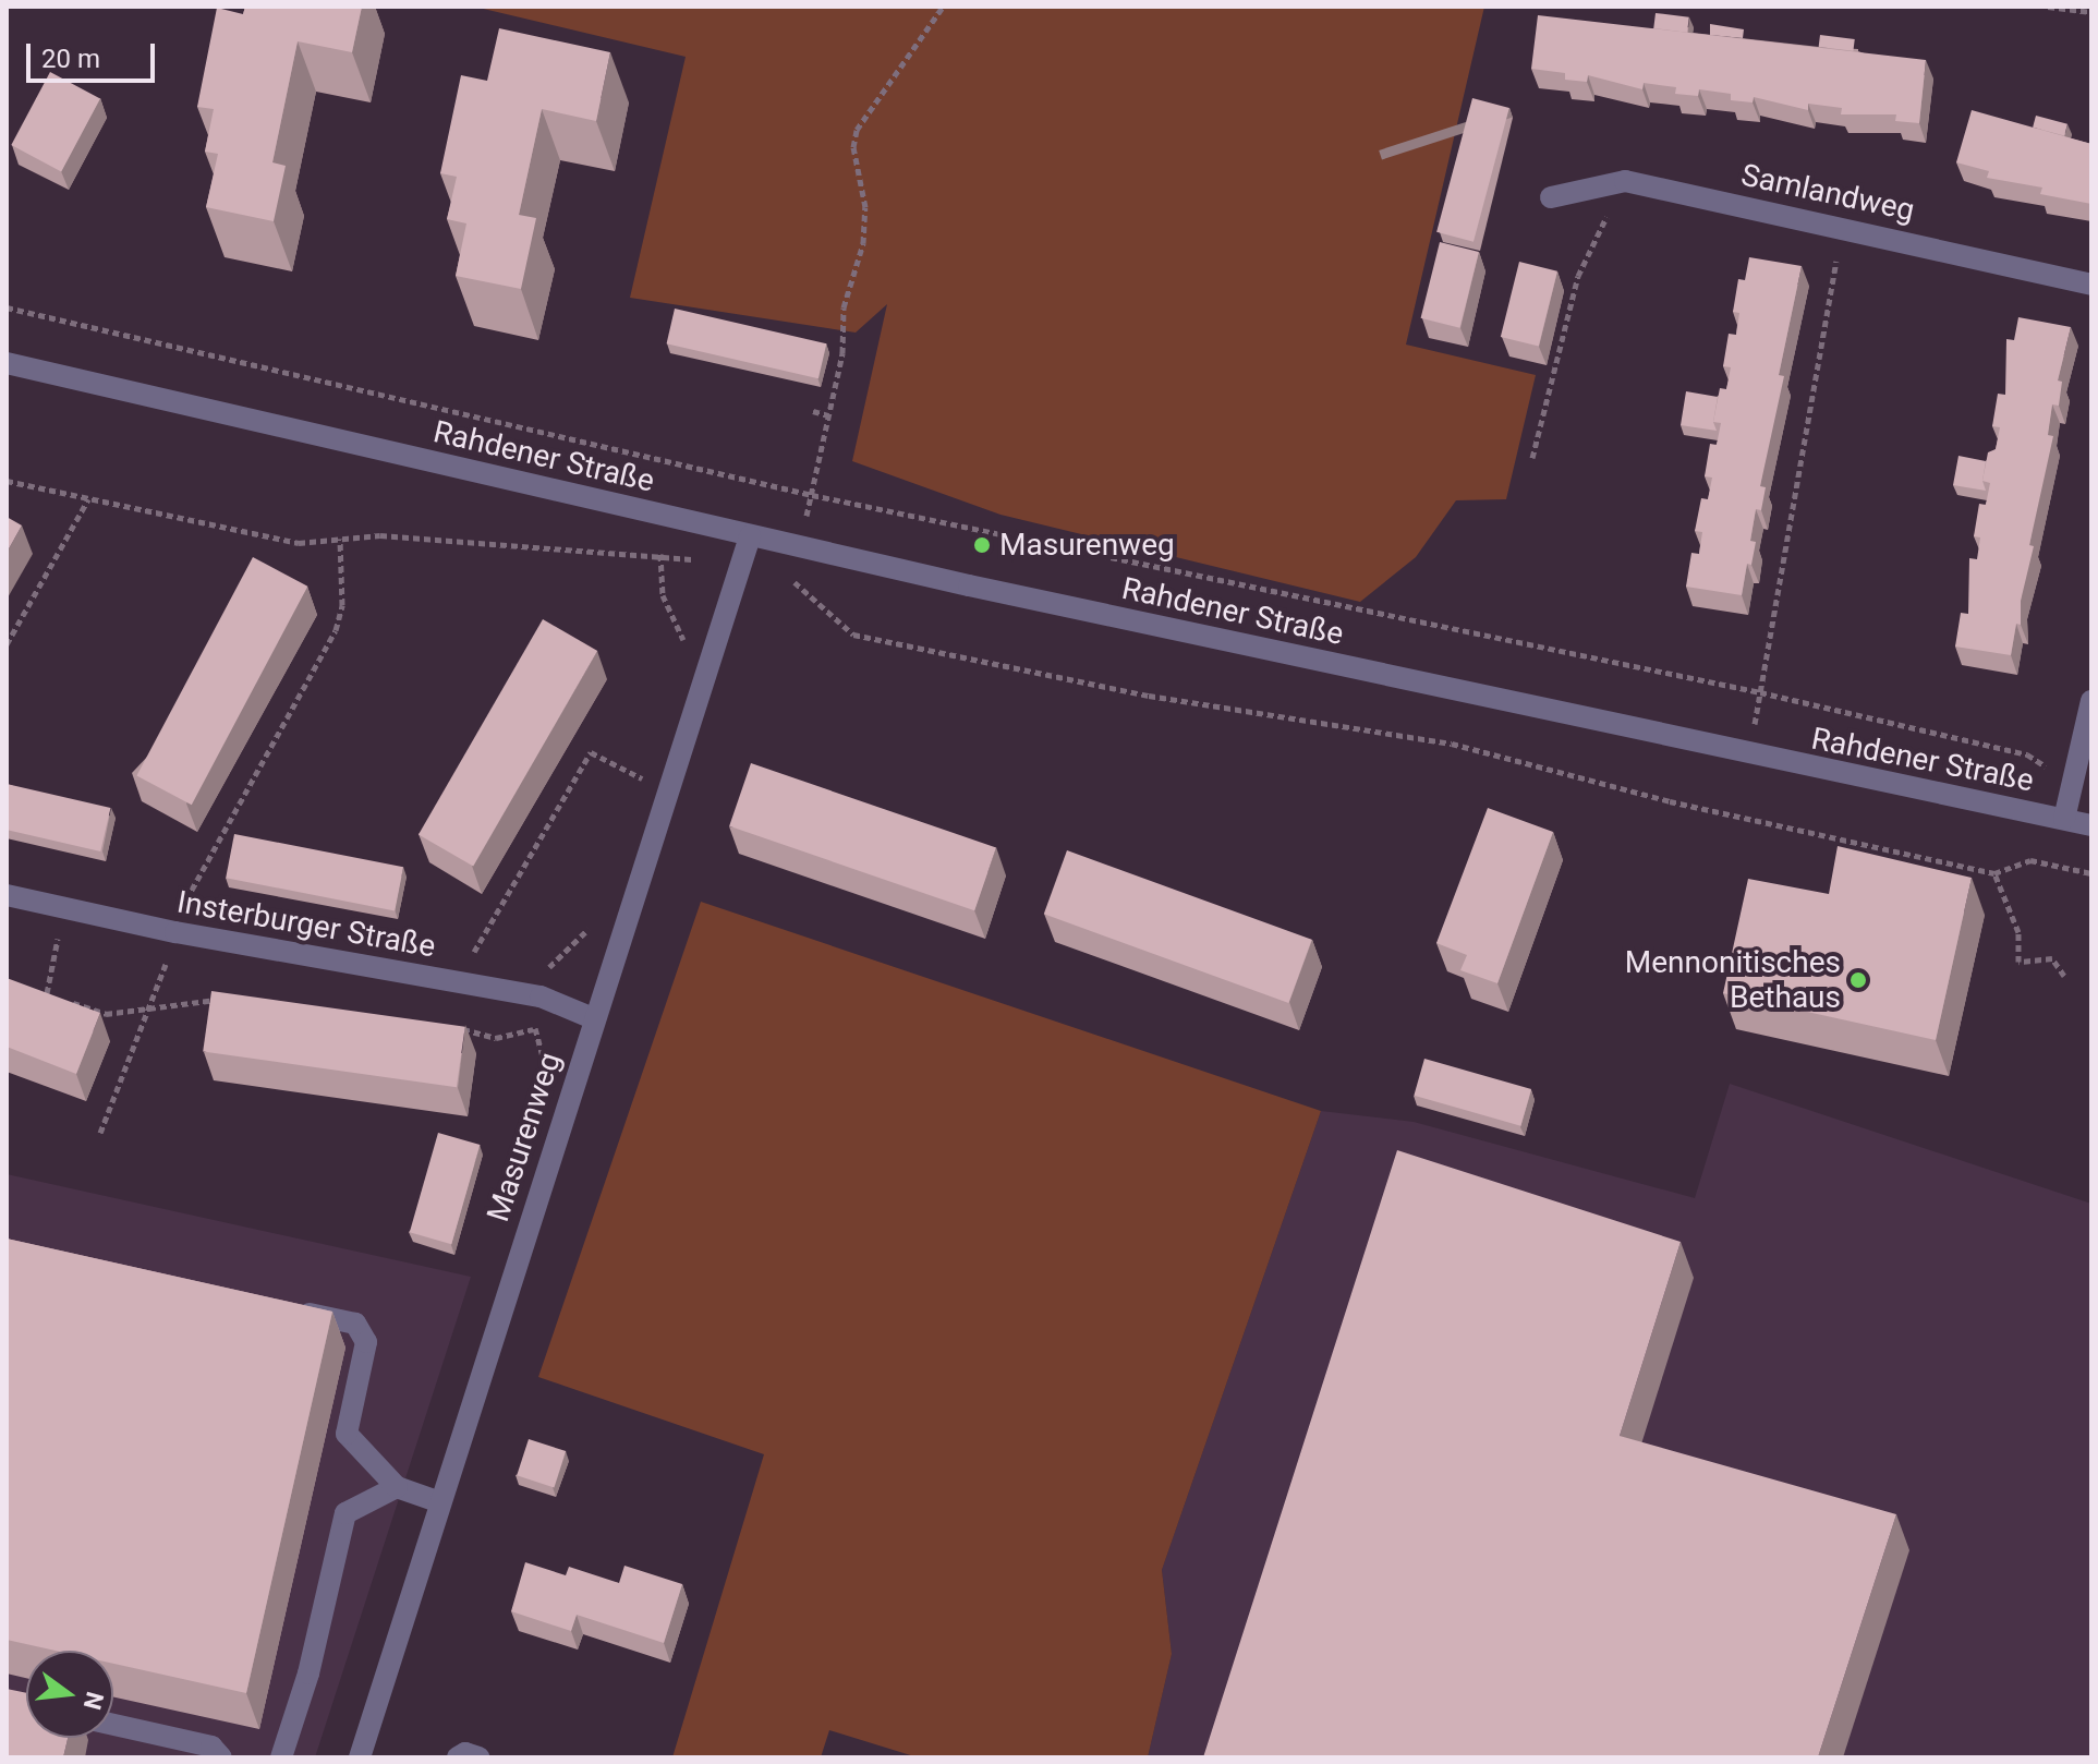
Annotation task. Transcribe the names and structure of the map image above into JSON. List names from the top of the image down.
{
  "streets": {
    "street": [
      "Samlandweg",
      "Rahdener Straße",
      "Insterburger Straße",
      "Masurenweg"
    ]
  },
  "crossings": [
    ["Rahdener Straße", "Masurenweg"],
    ["Insterburger Straße", "Masurenweg"]
  ],
  "places": ["Masurenweg", "Mennonitisches Bethaus"],
  "scale_bar": "20 m",
  "north": "right"
}
